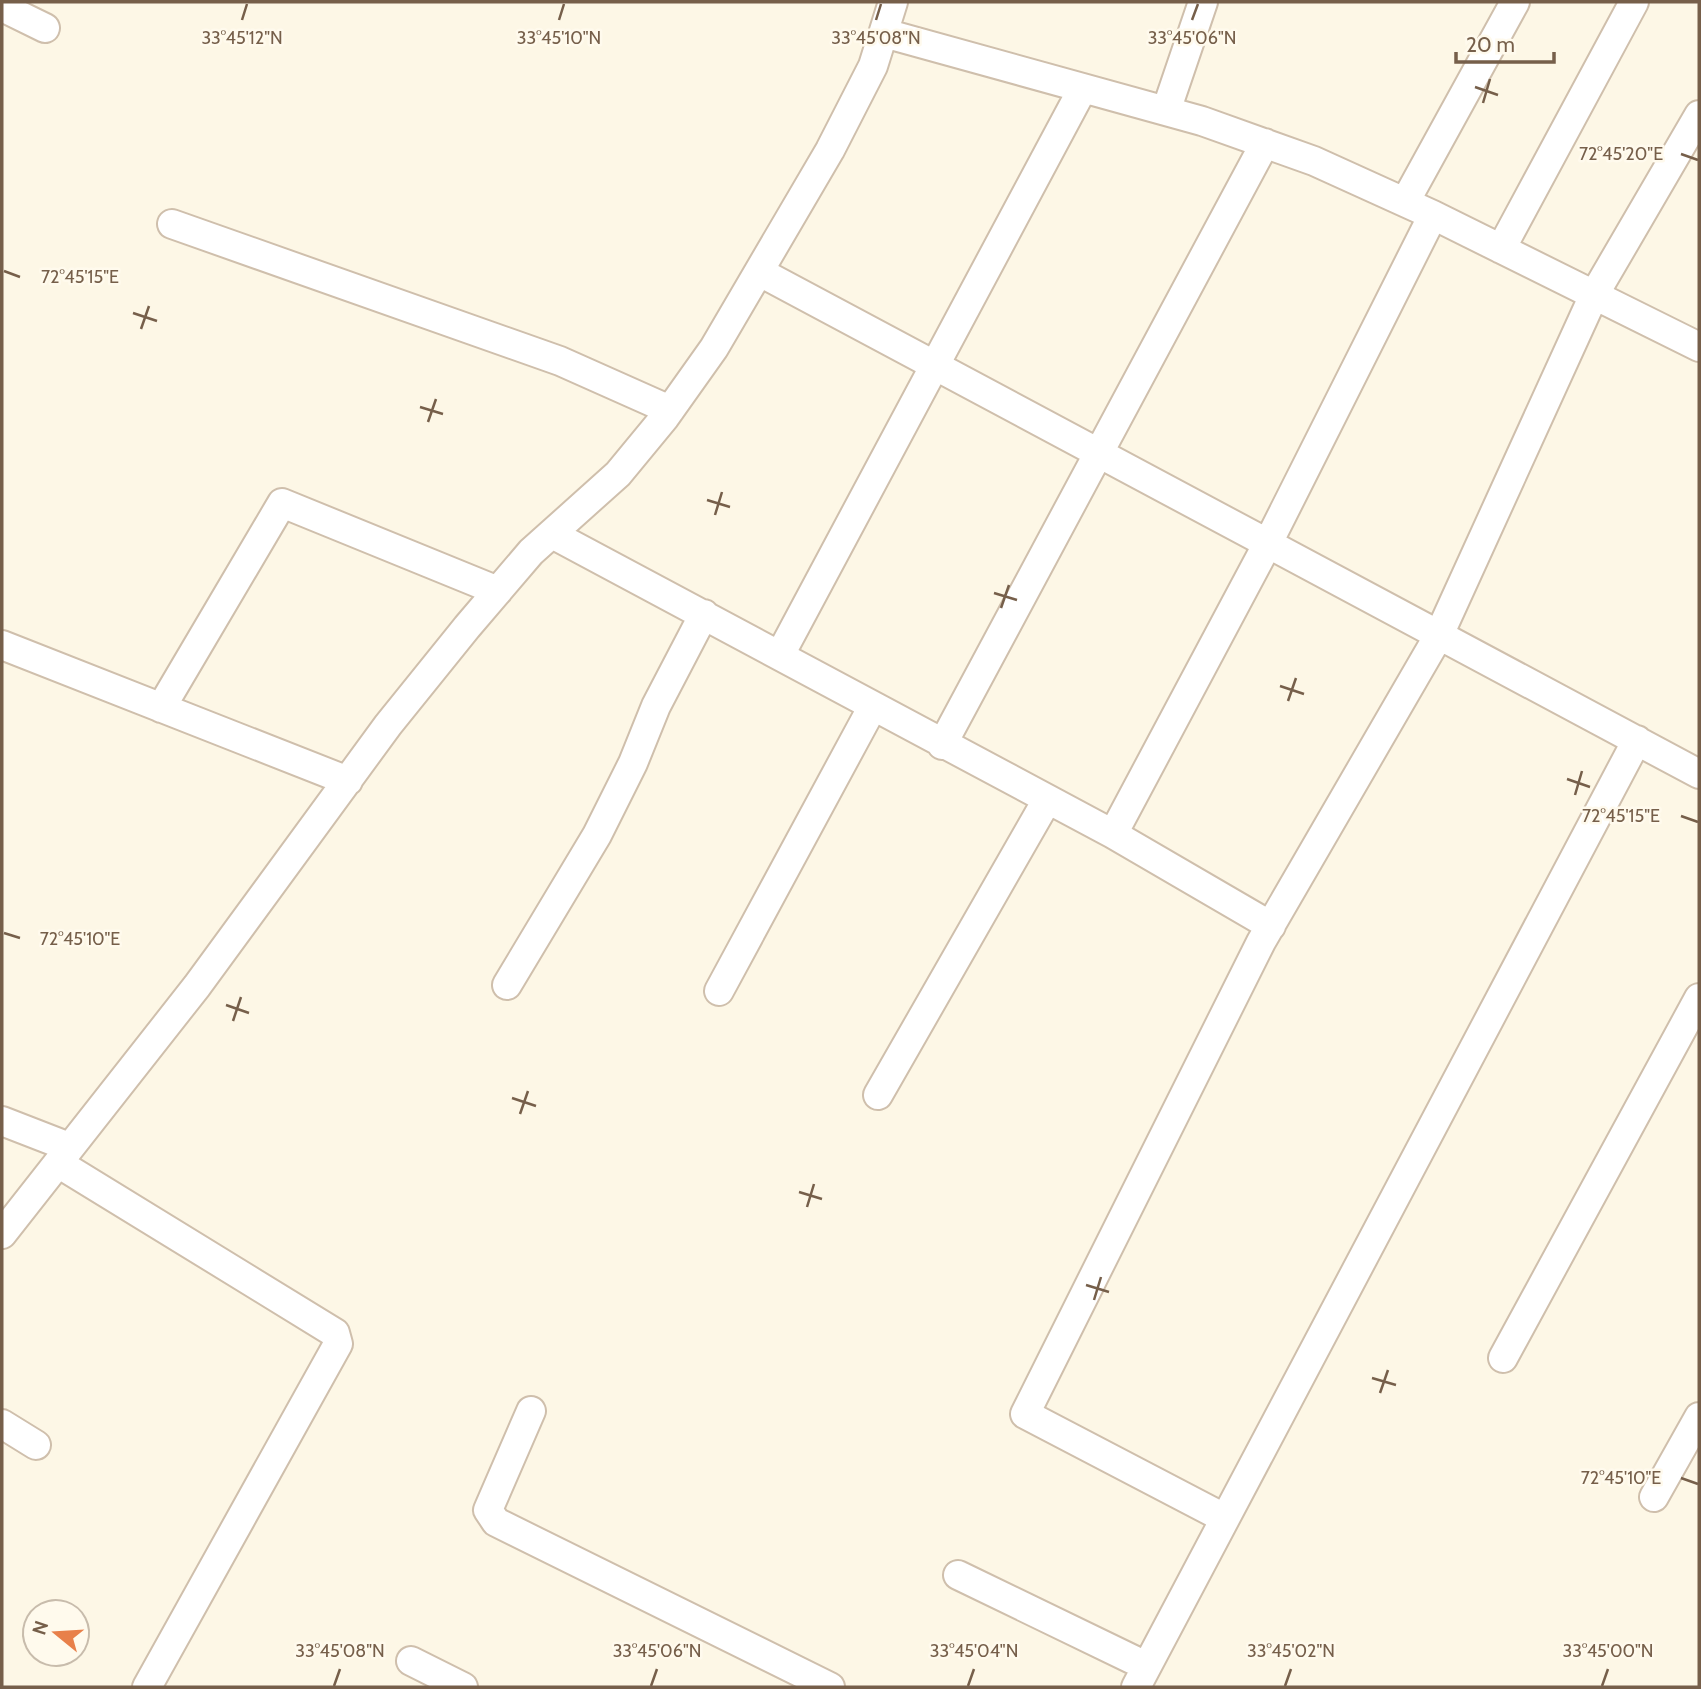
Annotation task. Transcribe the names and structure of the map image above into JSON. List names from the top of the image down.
{
  "scale_bar": "20 m",
  "north": "left",
  "coordinates": [
    "33°45'12\"N",
    "33°45'10\"N",
    "33°45'08\"N",
    "33°45'06\"N",
    "72°45'20\"E",
    "72°45'15\"E",
    "72°45'10\"E",
    "33°45'04\"N",
    "33°45'02\"N",
    "33°45'00\"N"
  ]
}
